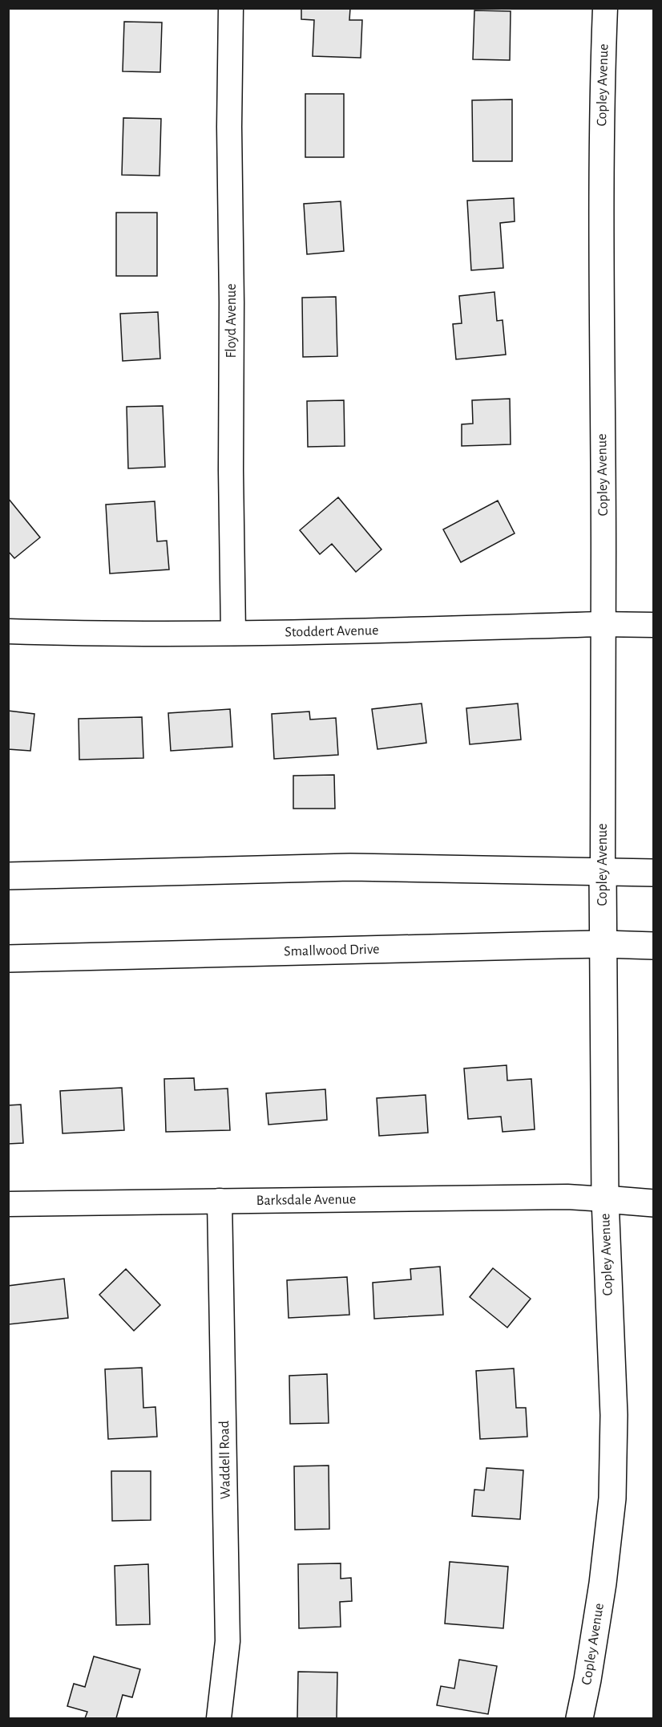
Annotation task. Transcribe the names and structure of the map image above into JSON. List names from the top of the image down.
{
  "streets": {
    "main road": ["Copley Avenue", "Smallwood Drive"],
    "street": [
      "Floyd Avenue",
      "Stoddert Avenue",
      "Barksdale Avenue",
      "Waddell Road"
    ]
  },
  "crossings": [
    ["Copley Avenue", "Stoddert Avenue"],
    ["Copley Avenue", "Smallwood Drive"],
    ["Copley Avenue", "Barksdale Avenue"],
    ["Floyd Avenue", "Stoddert Avenue"],
    ["Barksdale Avenue", "Waddell Road"]
  ]
}
